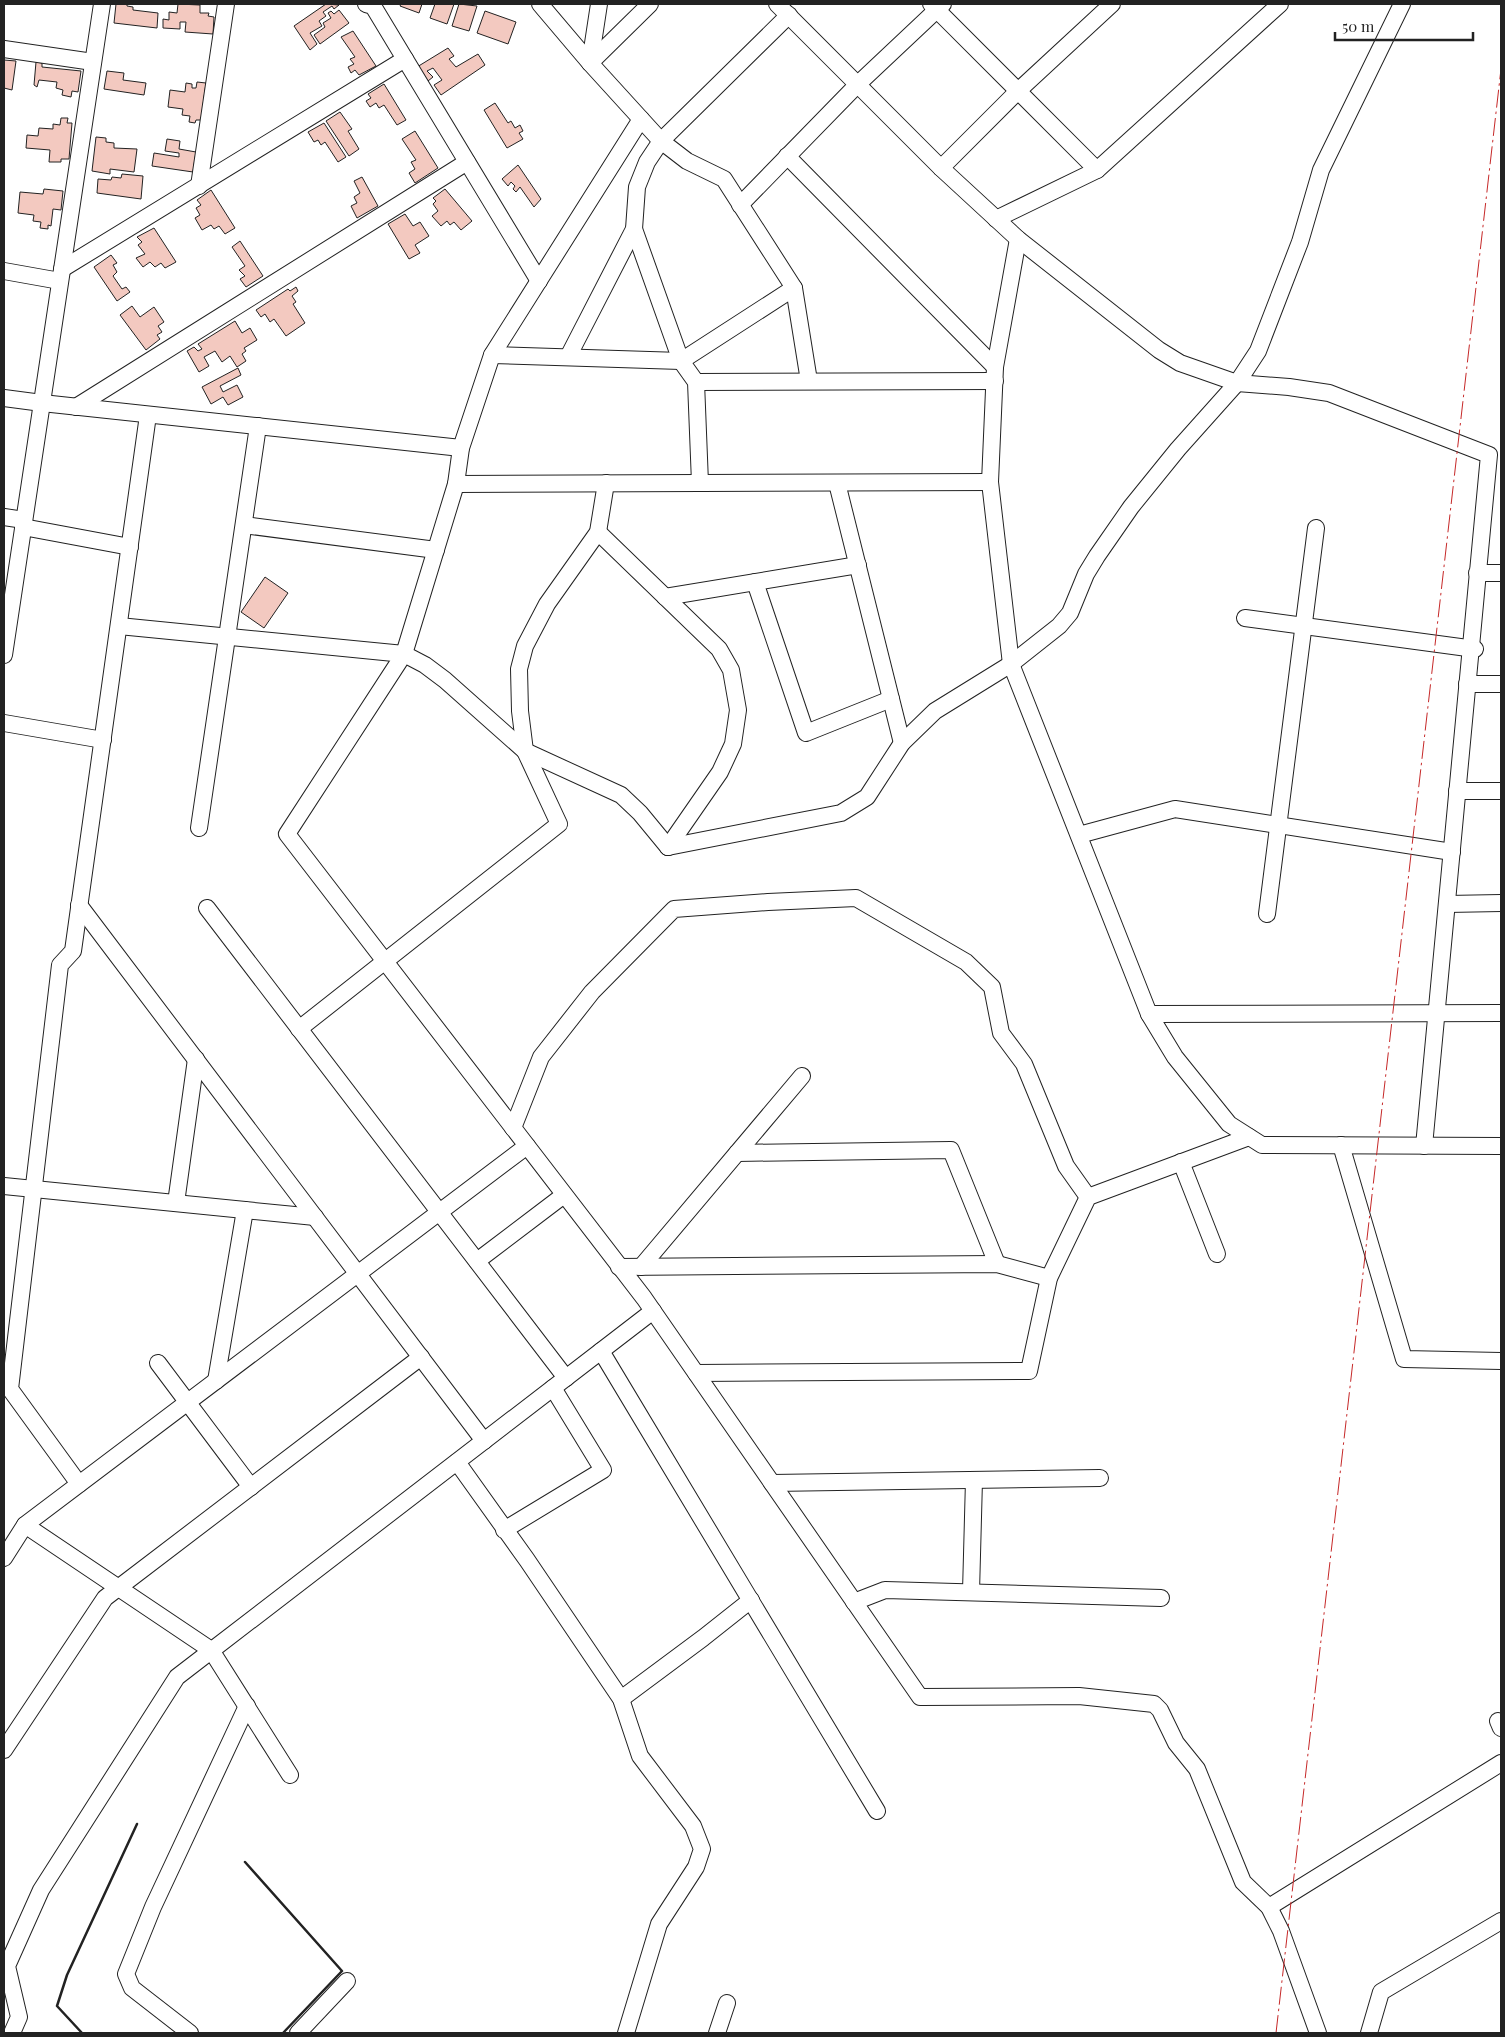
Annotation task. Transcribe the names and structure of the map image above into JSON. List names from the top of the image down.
{
  "scale_bar": "50 m"
}
